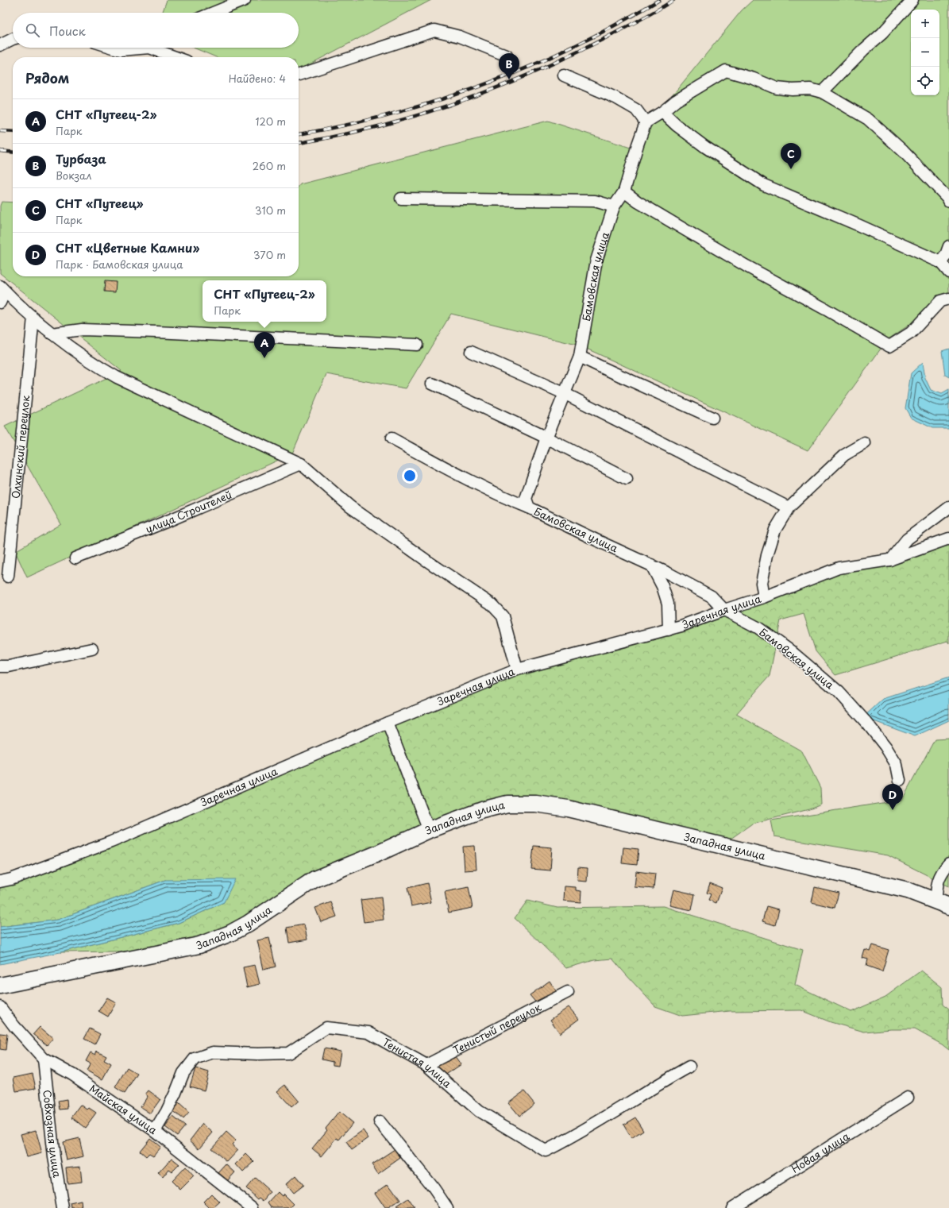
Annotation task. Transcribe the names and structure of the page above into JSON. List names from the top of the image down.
{
  "streets": {
    "main road": ["Западная улица"],
    "street": [
      "Бамовская улица",
      "Олхинский переулок",
      "улица Строителей",
      "Заречная улица",
      "Тенистый переулок",
      "Тенистая улица",
      "Майская улица",
      "Совхозная улица",
      "Новая улица"
    ]
  },
  "crossings": [
    ["Бамовская улица", "Заречная улица"],
    ["Тенистый переулок", "Тенистая улица"],
    ["Тенистая улица", "Майская улица"],
    ["Майская улица", "Совхозная улица"]
  ],
  "page": {
    "map_buttons": ["+", "−"],
    "search": "Поиск",
    "pins": [
      "B",
      "C",
      "A",
      "D"
    ],
    "heading": ["Рядом", "Найдено: 4"],
    "list": [
      {
        "mark": "A",
        "name": "СНТ «Путеец-2»",
        "note": "Парк",
        "value": "120 m"
      },
      {
        "mark": "B",
        "name": "Турбаза",
        "note": "Вокзал",
        "value": "260 m"
      },
      {
        "mark": "C",
        "name": "СНТ «Путеец»",
        "note": "Парк",
        "value": "310 m"
      },
      {
        "mark": "D",
        "name": "СНТ «Цветные Камни»",
        "note": "Парк · Бамовская улица",
        "value": "370 m"
      }
    ],
    "popup": ["СНТ «Путеец-2»", "Парк"]
  }
}
